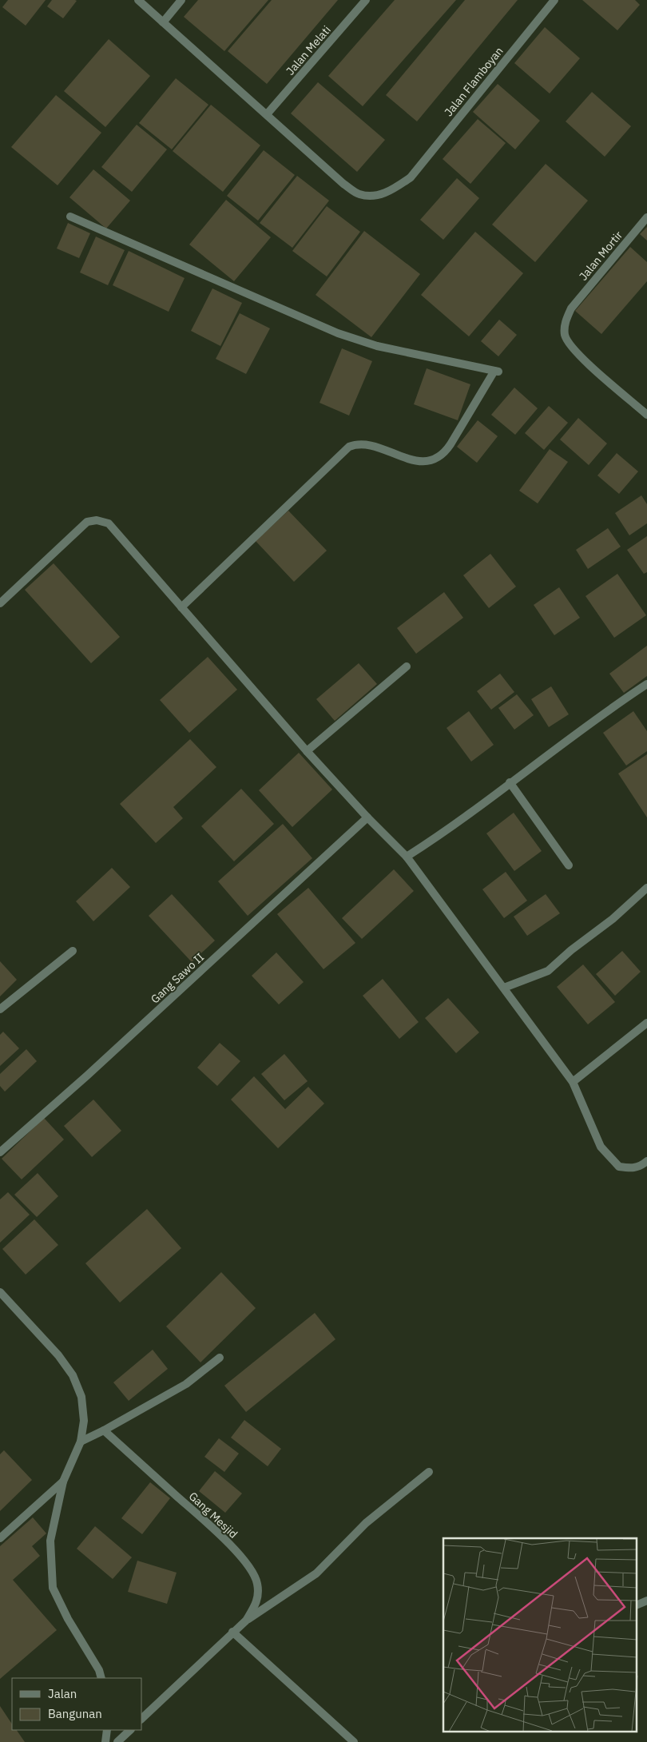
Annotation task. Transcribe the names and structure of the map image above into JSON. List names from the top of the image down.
{
  "streets": {
    "street": [
      "Jalan Melati",
      "Jalan Flamboyan",
      "Jalan Mortir",
      "Gang Sawo II",
      "Gang Mesjid"
    ]
  },
  "crossings": [
    ["Jalan Melati", "Jalan Flamboyan"]
  ],
  "legend": ["Jalan", "Bangunan"]
}
